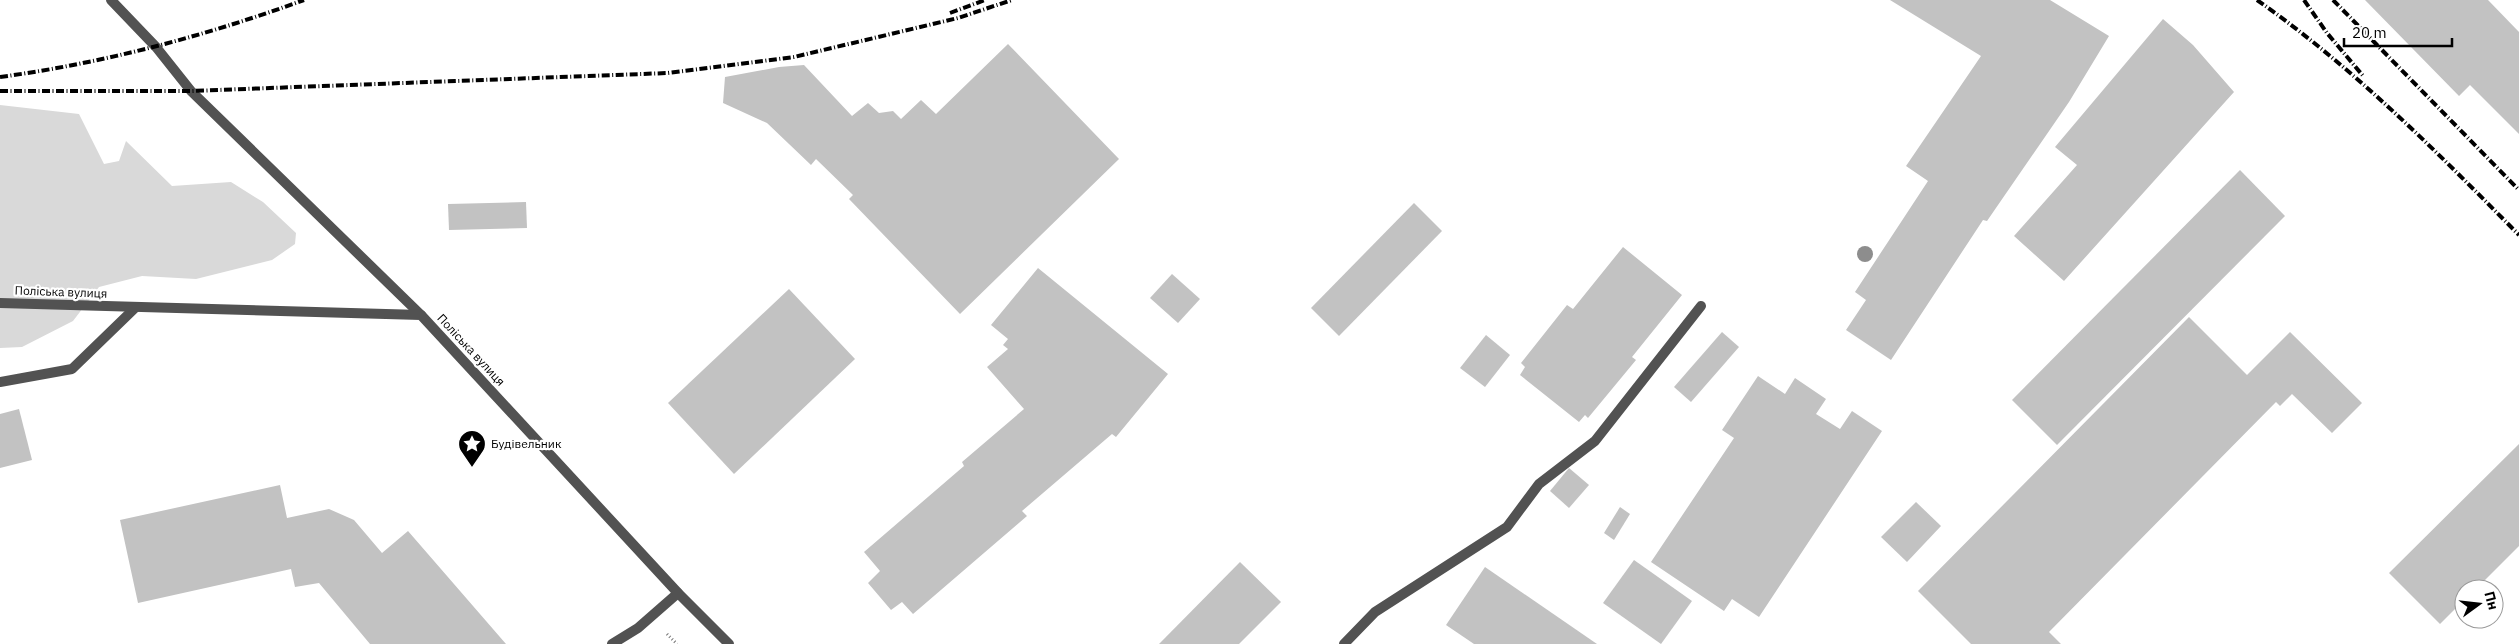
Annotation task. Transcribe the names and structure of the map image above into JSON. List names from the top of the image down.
{
  "streets": {
    "street": ["Поліська вулиця"]
  },
  "places": {
    "place": ["Будівельник"]
  },
  "scale_bar": "20 m",
  "north": "right"
}
